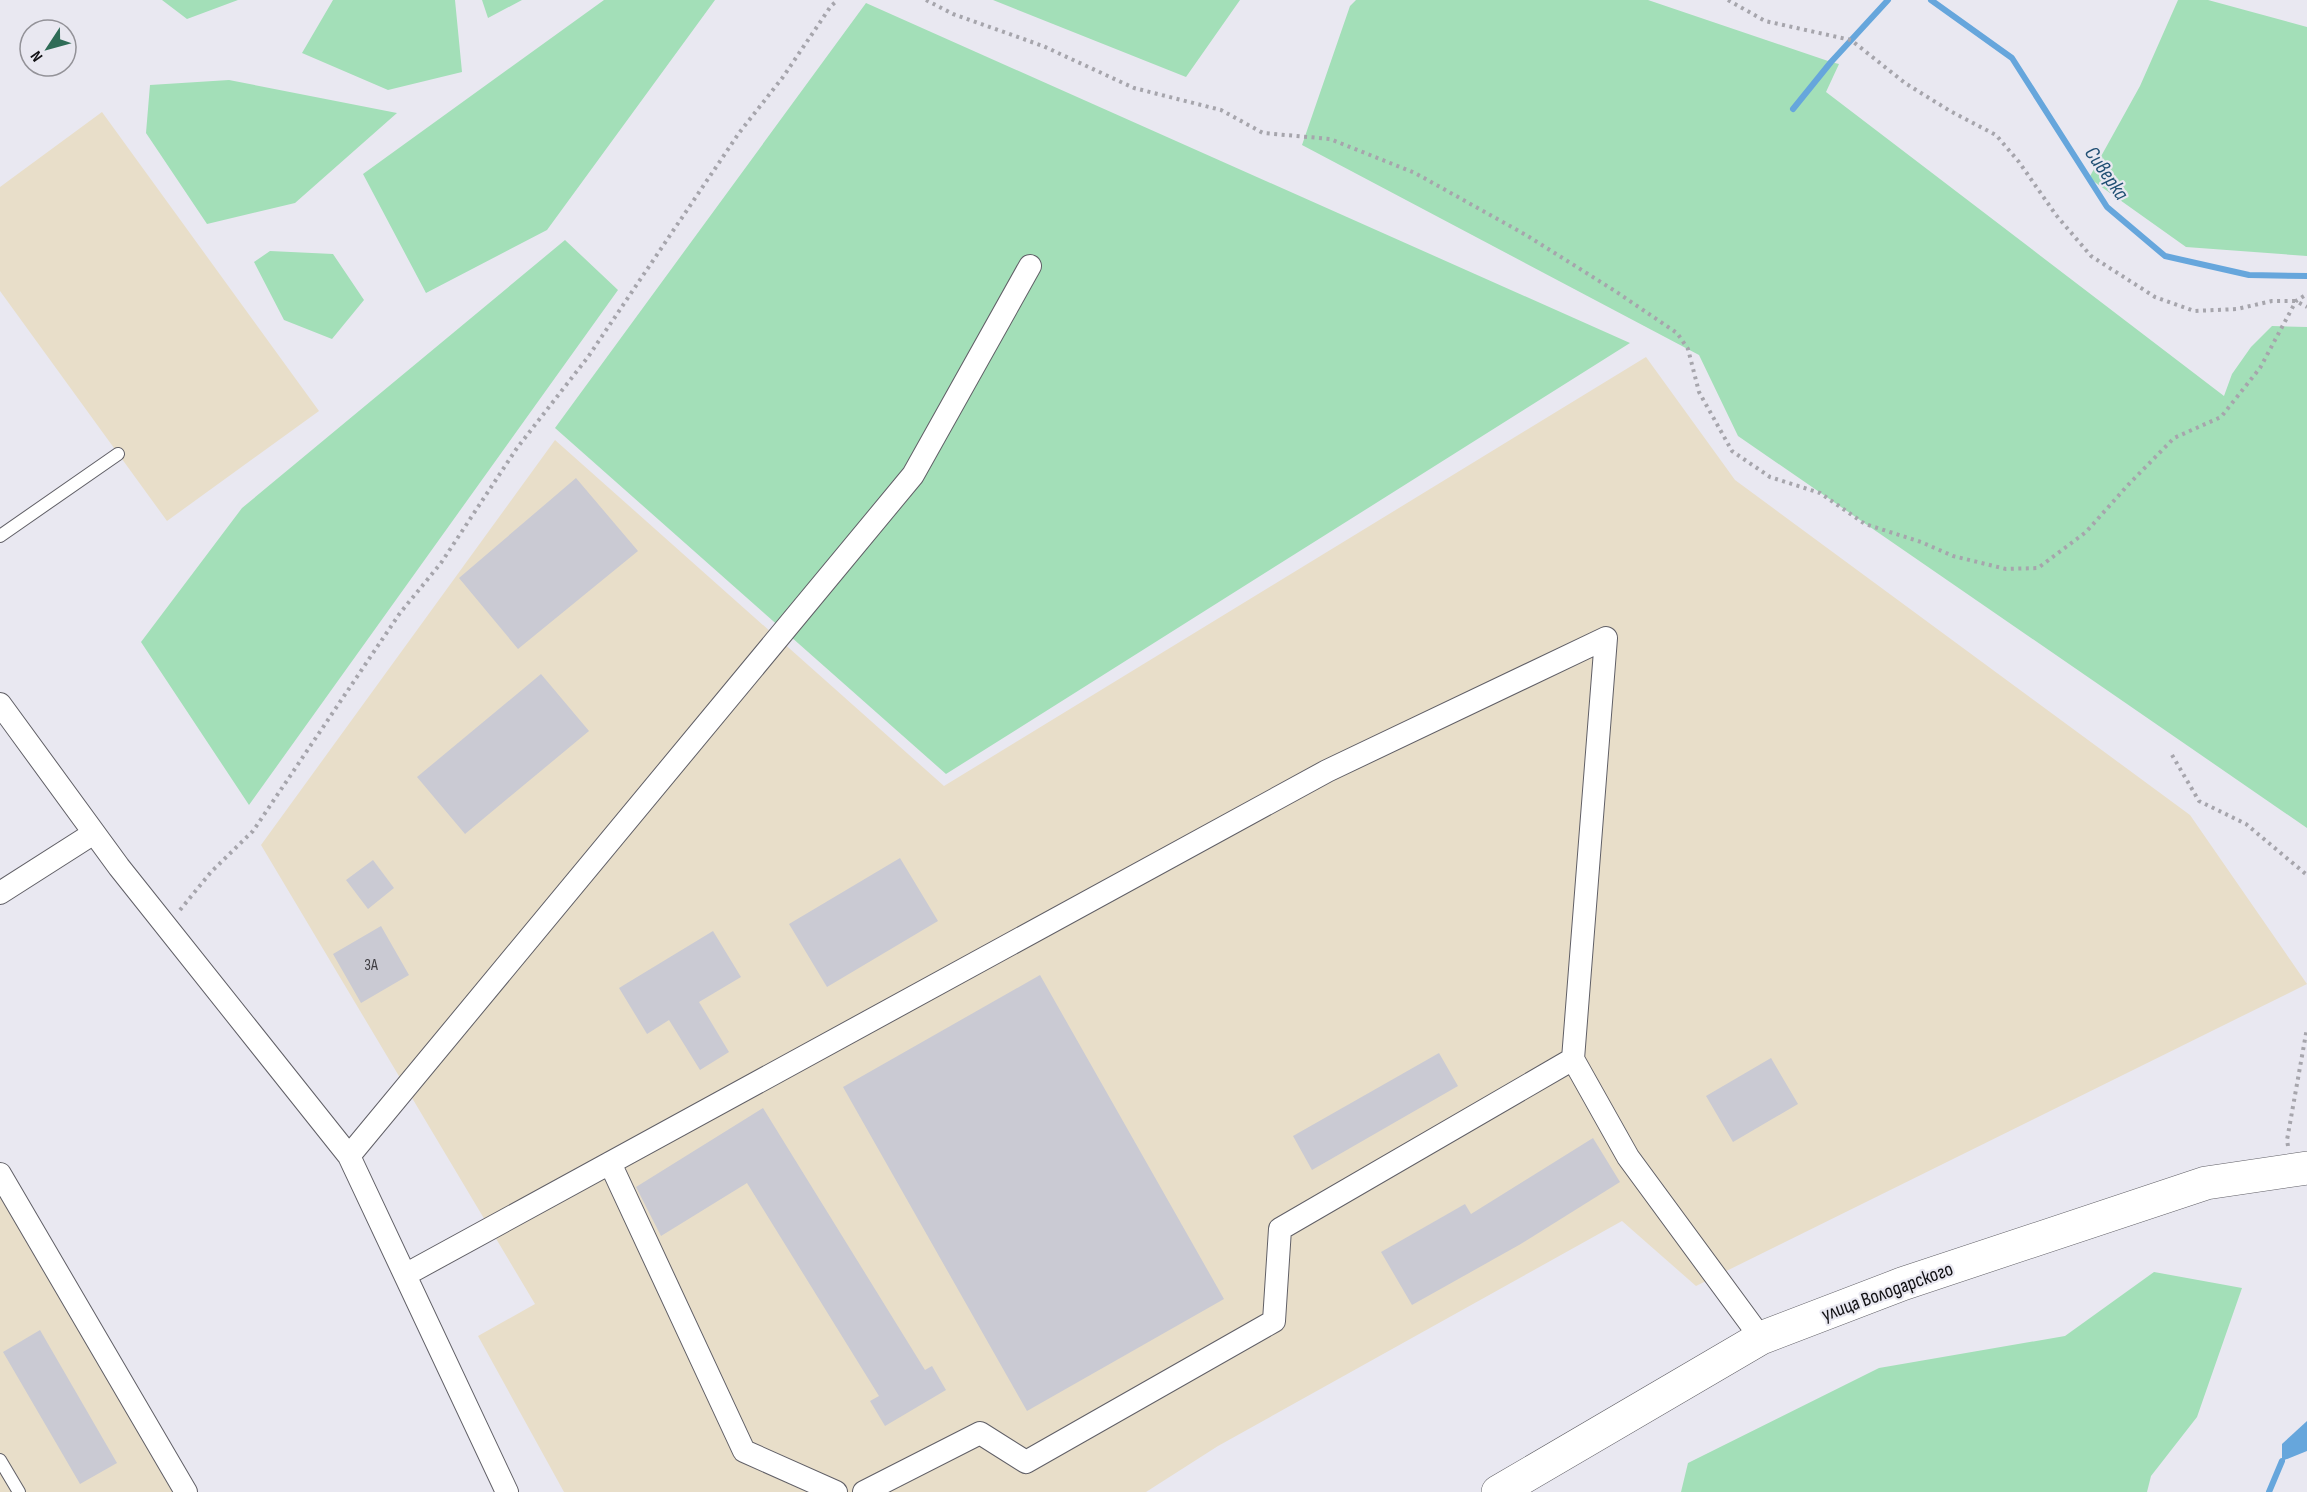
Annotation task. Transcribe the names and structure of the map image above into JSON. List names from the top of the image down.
{
  "streets": {
    "main road": ["улица Володарского"]
  },
  "water": ["Сиверка"],
  "house_numbers": ["3А"],
  "north": "bottom left"
}
